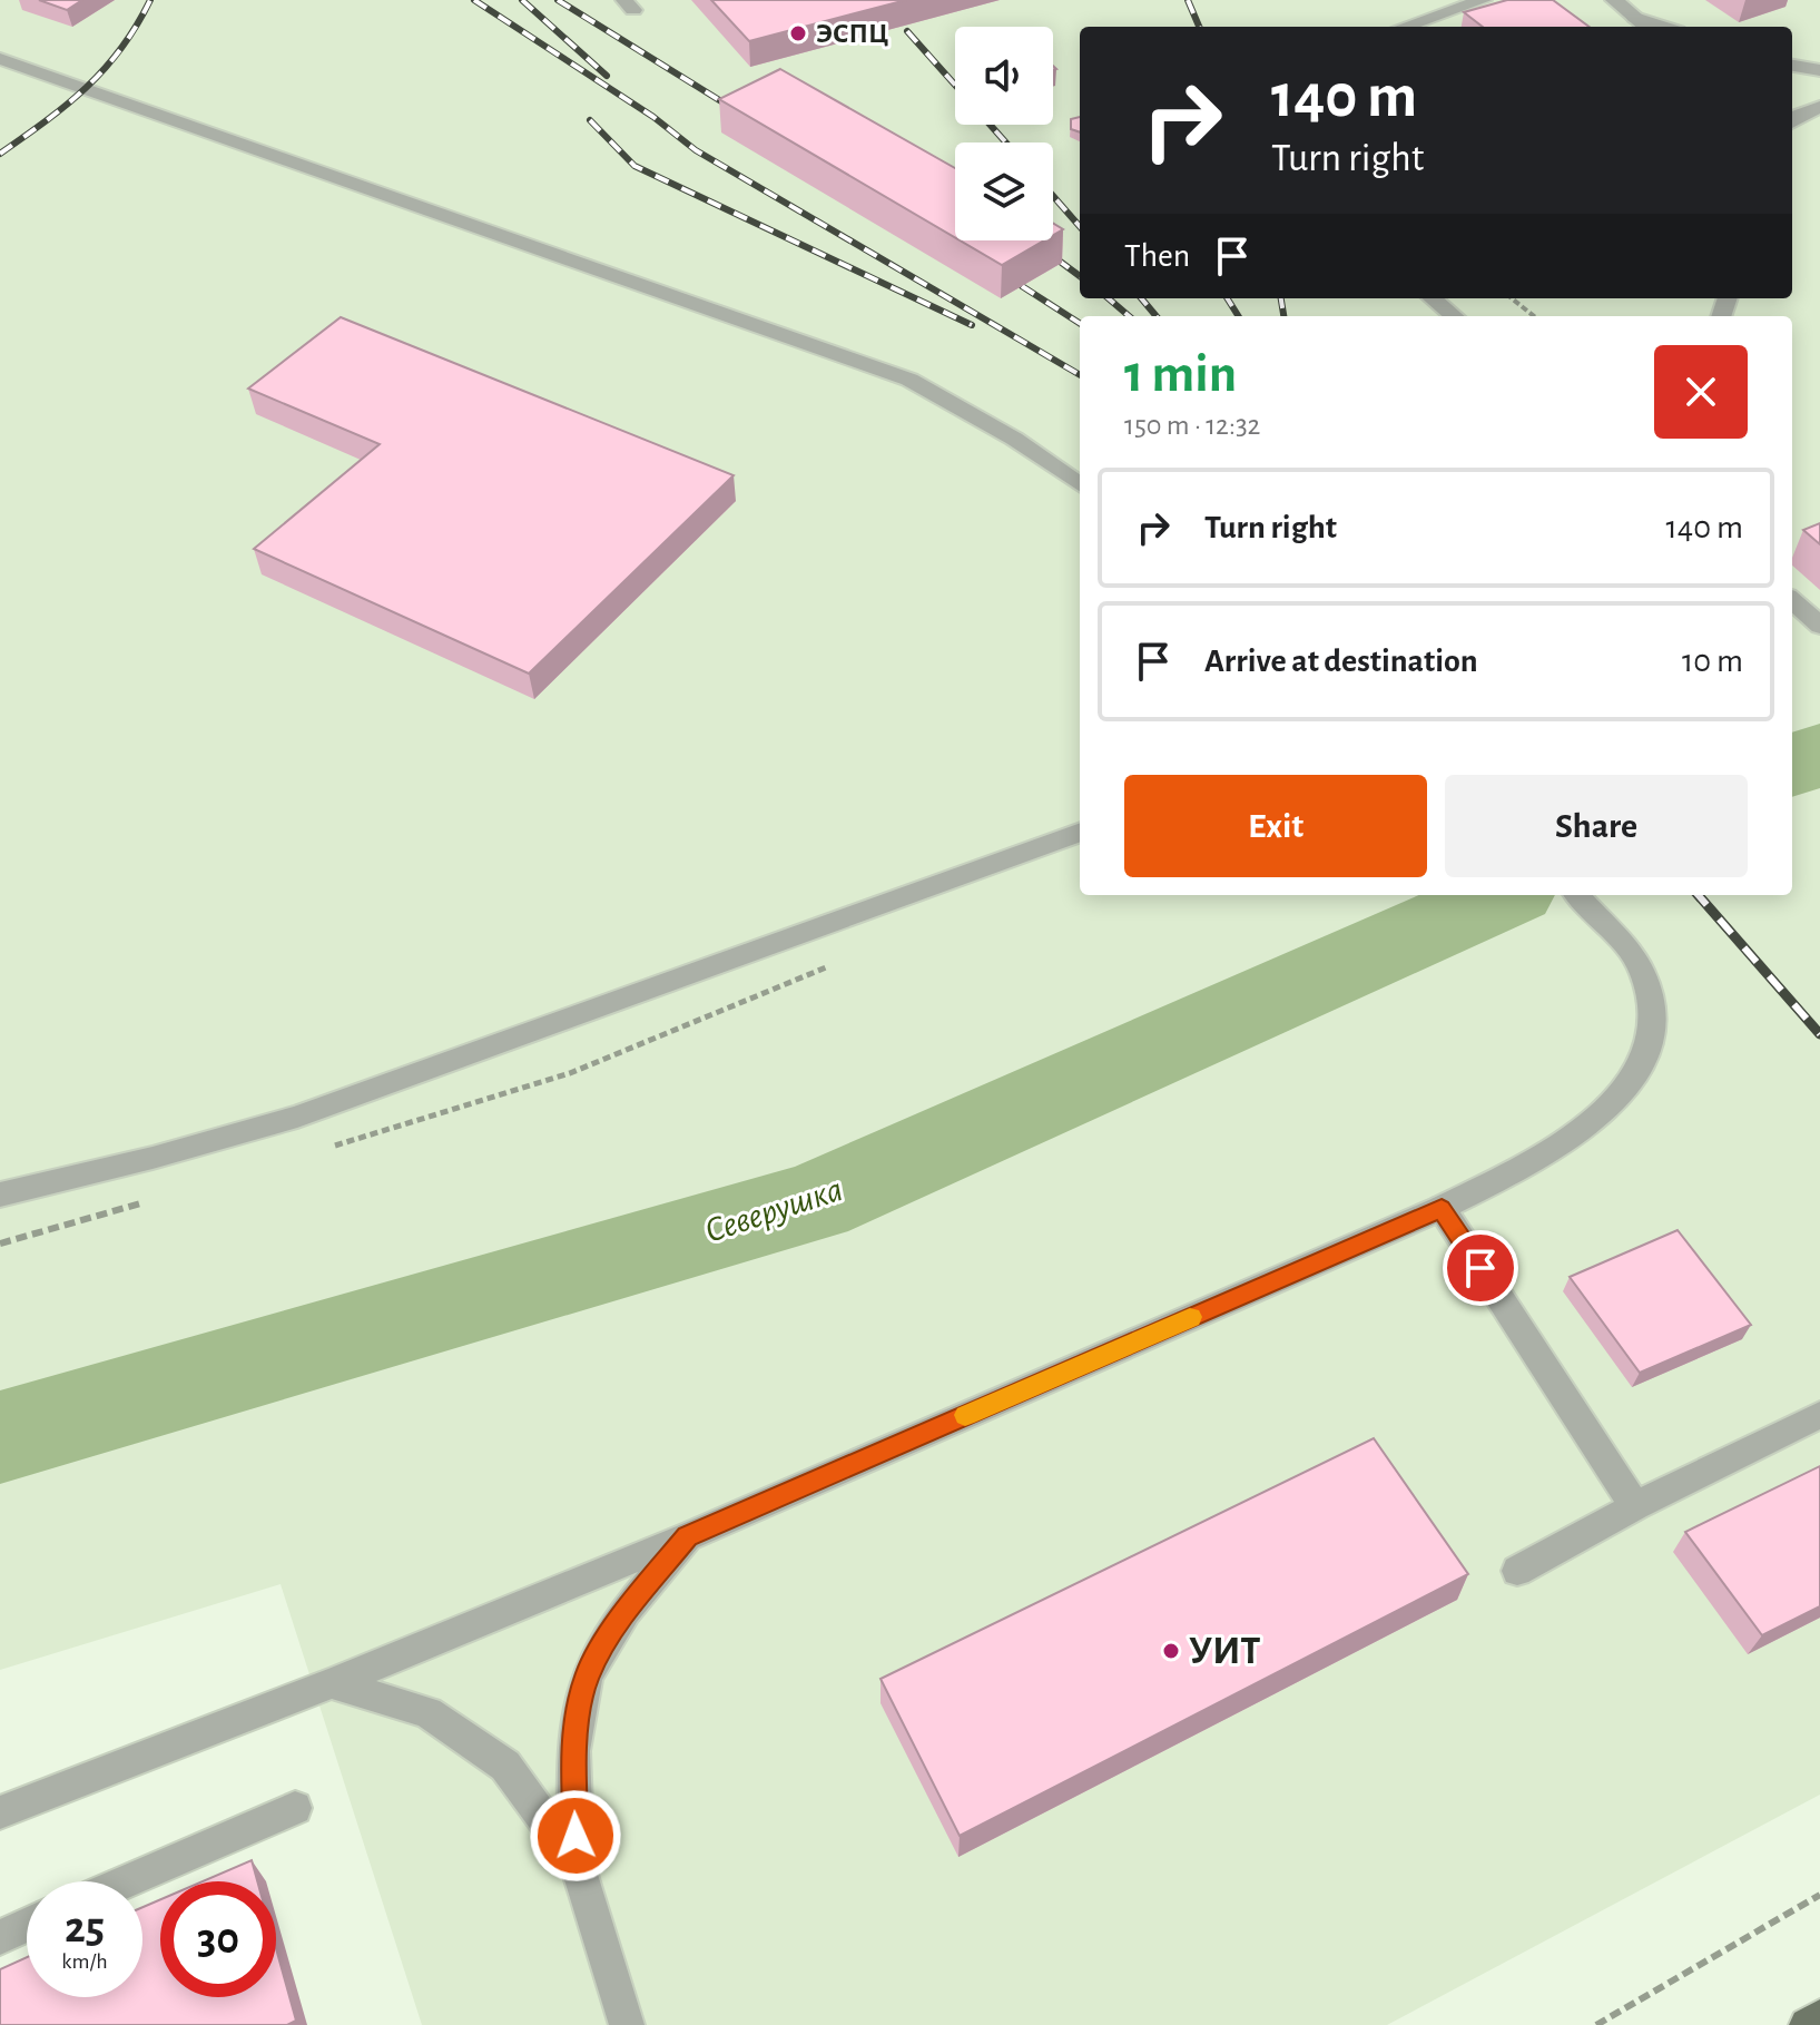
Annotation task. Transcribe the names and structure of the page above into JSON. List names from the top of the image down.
{
  "water": ["Северушка"],
  "places": ["ЭСПЦ", "УИТ"],
  "page": {
    "turn": ["140 m", "Turn right"],
    "then": "Then",
    "heading": ["1 min", "150 m · 12:32"],
    "list": [
      {
        "name": "Turn right",
        "value": "140 m"
      },
      {
        "name": "Arrive at destination",
        "value": "10 m"
      }
    ],
    "buttons": ["Exit", "Share"],
    "speed": "25 km/h",
    "limit": "30"
  }
}
